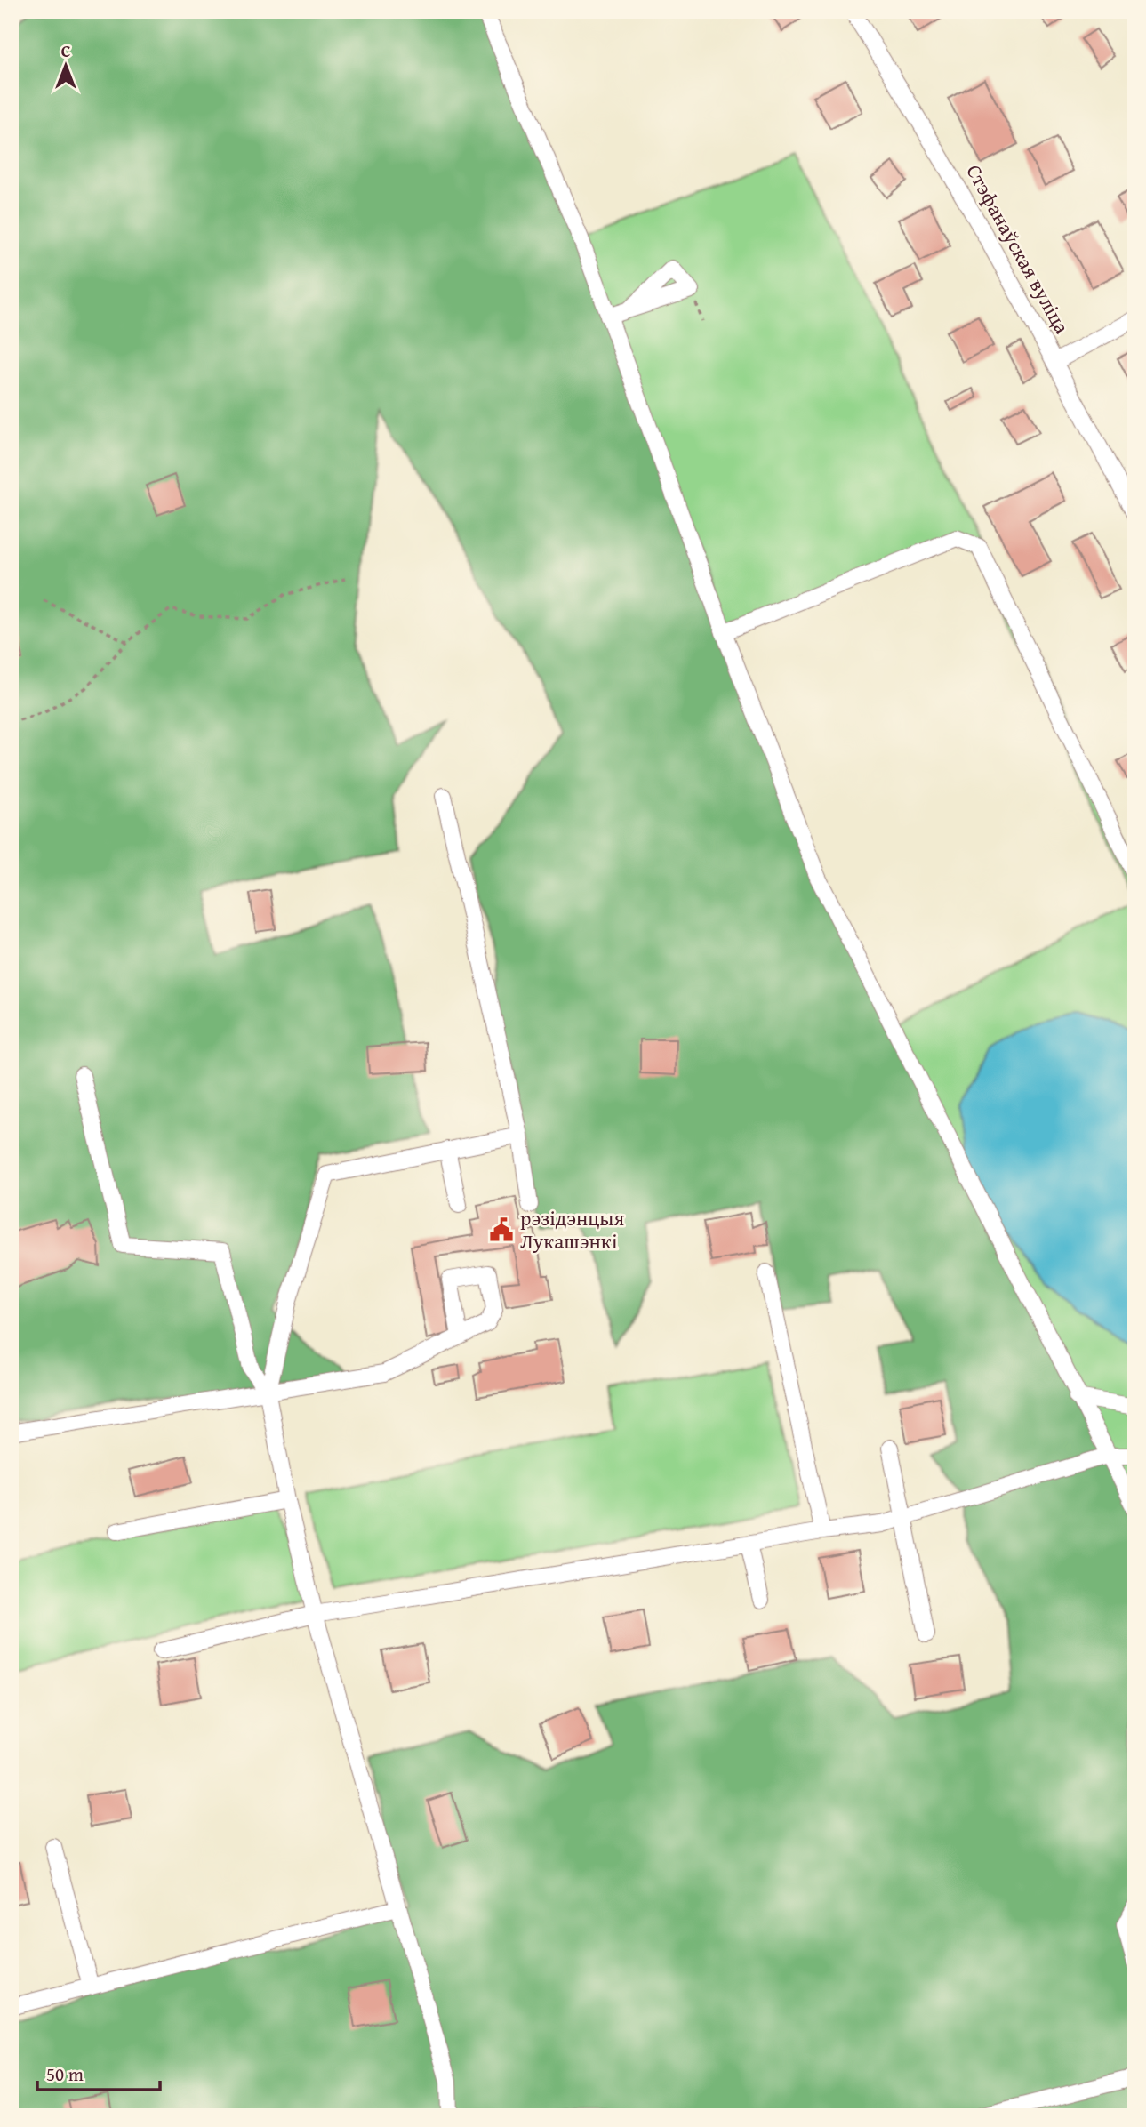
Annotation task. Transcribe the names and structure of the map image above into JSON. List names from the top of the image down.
{
  "streets": {
    "street": ["Стэфанаўская вуліца"]
  },
  "places": {
    "public building": ["рэзідэнцыя Лукашэнкі"]
  },
  "scale_bar": "50 m",
  "north": "top"
}
